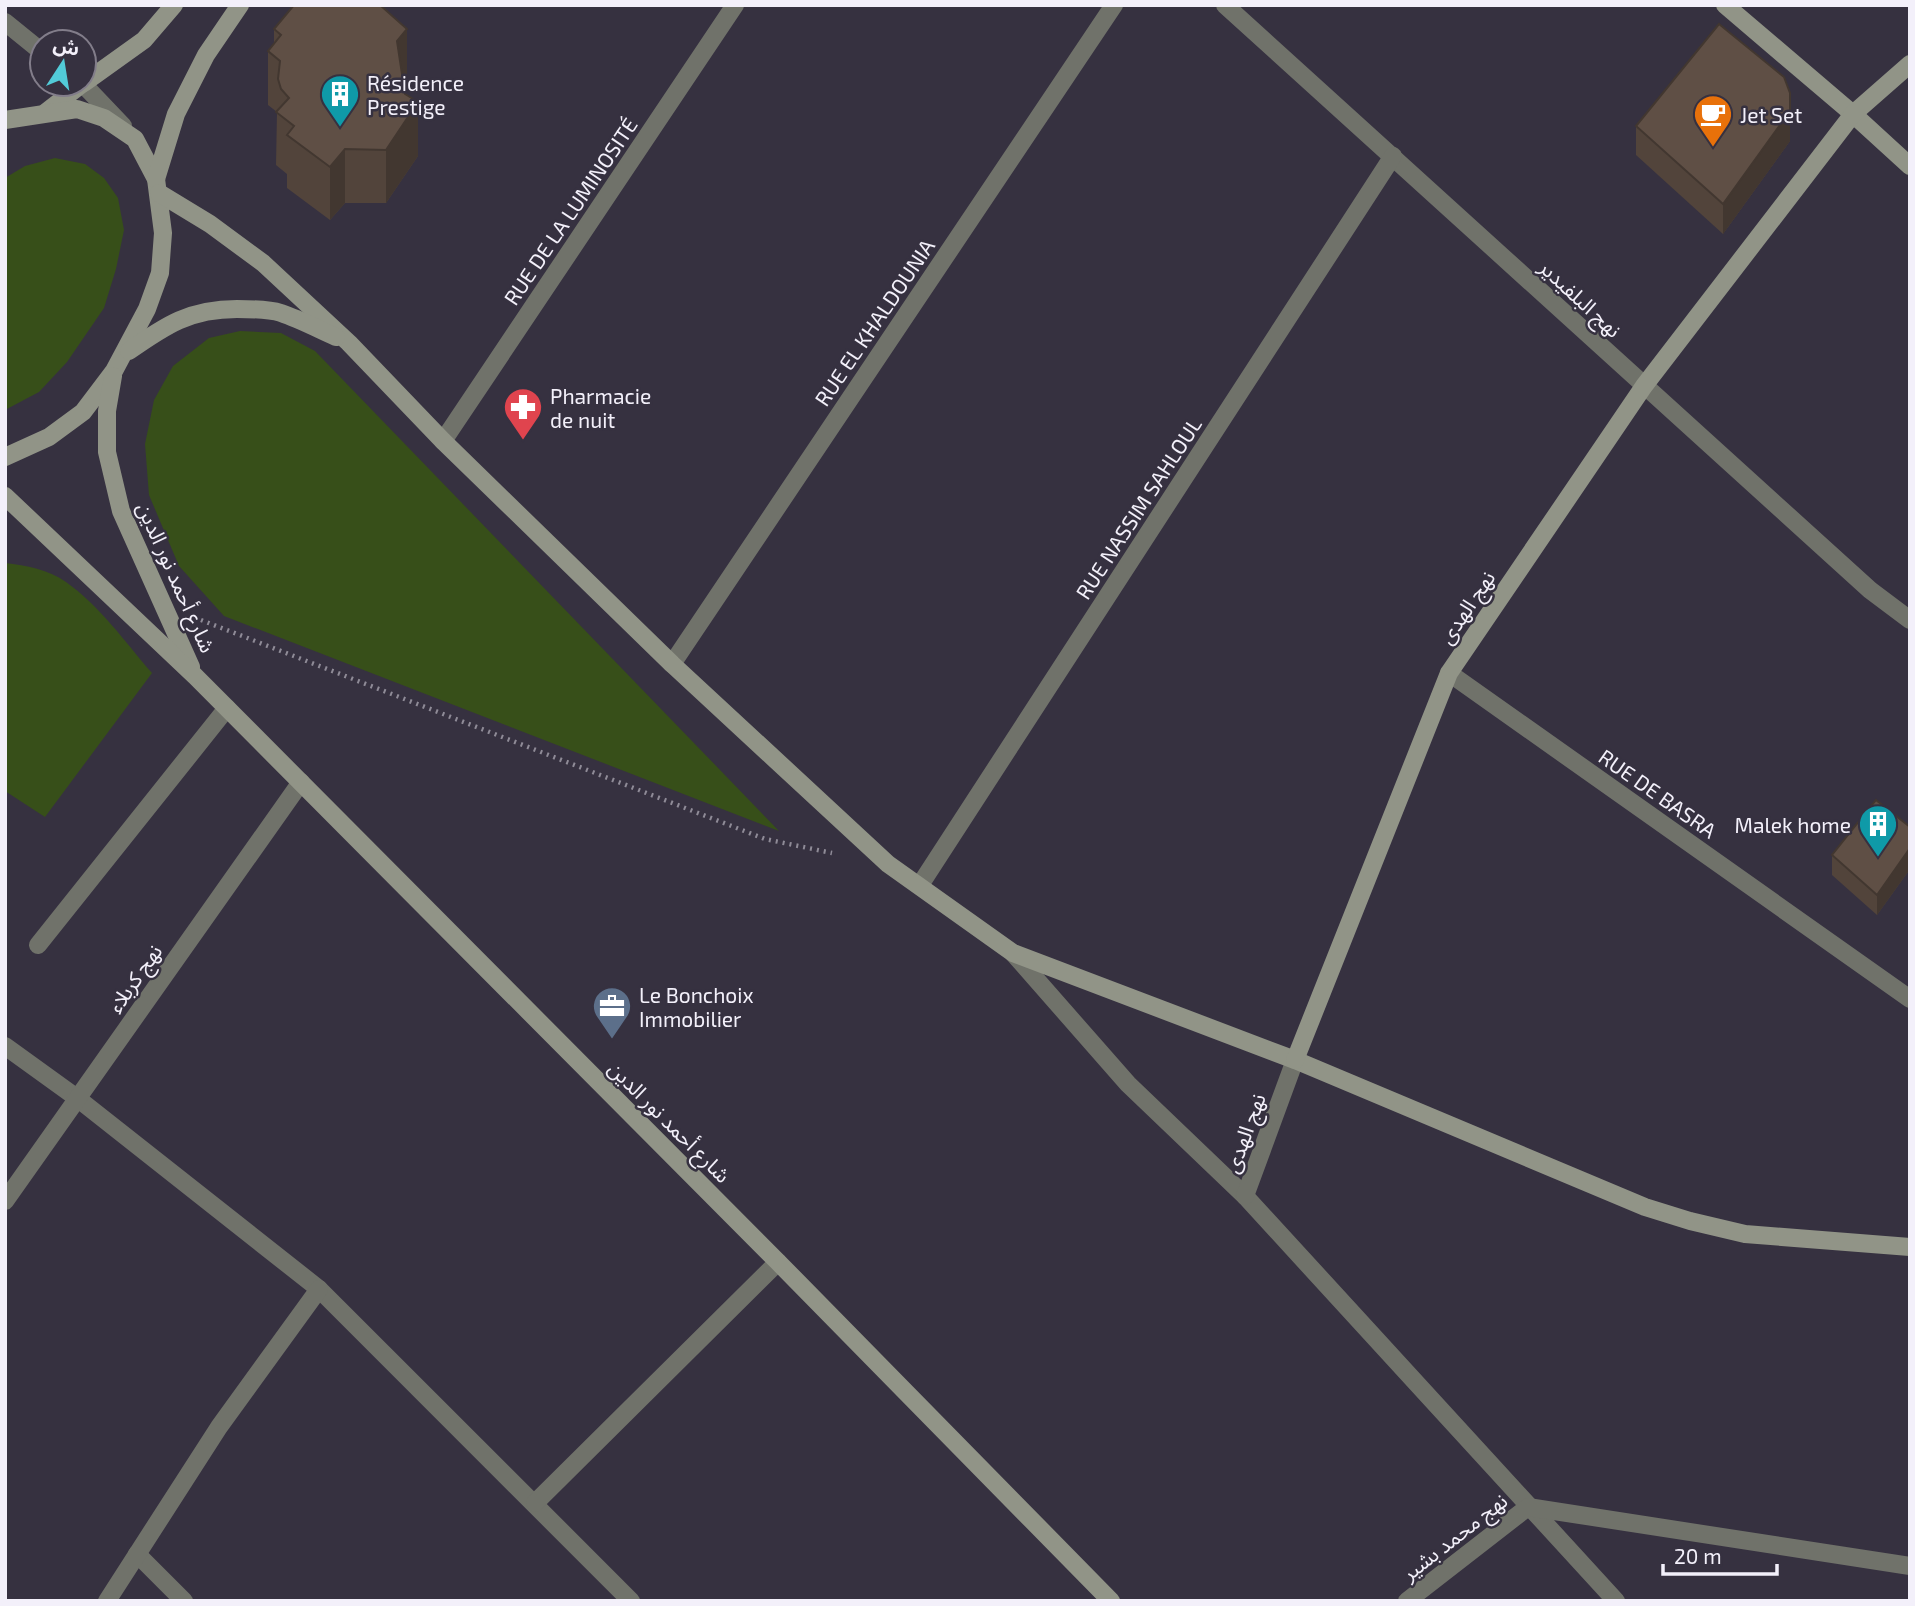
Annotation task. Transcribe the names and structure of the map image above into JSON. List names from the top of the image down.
{
  "streets": {
    "street": [
      "RUE DE LA LUMINOSITÉ",
      "نهج البلفيدير",
      "RUE EL KHALDOUNIA",
      "RUE NASSIM SAHLOUL",
      "شارع أحمد نور الدين",
      "نهج الهدى",
      "RUE DE BASRA",
      "نهج كربلاء",
      "نهج محمد بشير"
    ]
  },
  "crossings": [
    ["نهج البلفيدير", "RUE NASSIM SAHLOUL"],
    ["نهج البلفيدير", "نهج الهدى"],
    ["شارع أحمد نور الدين", "نهج كربلاء"],
    ["نهج الهدى", "RUE DE BASRA"]
  ],
  "places": {
    "building": ["Résidence Prestige", "Malek home"],
    "cafe": ["Jet Set"],
    "pharmacy": ["Pharmacie de nuit"],
    "office": ["Le Bonchoix Immobilier"]
  },
  "scale_bar": "20 m",
  "north": "top"
}
